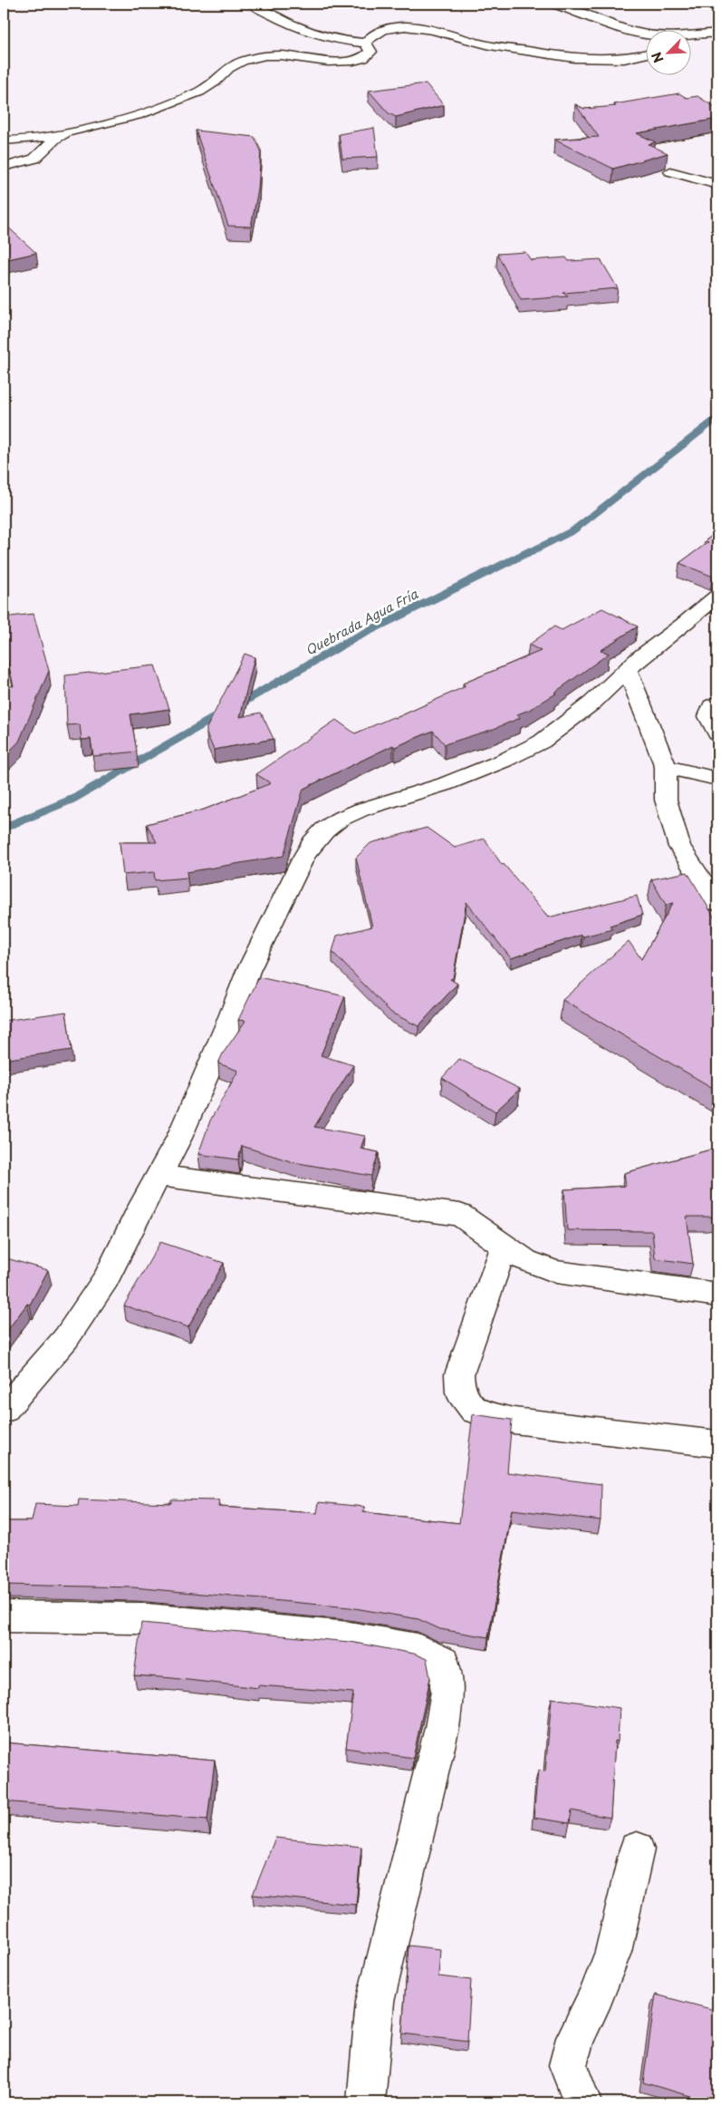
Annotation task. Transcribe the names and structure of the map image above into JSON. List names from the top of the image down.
{
  "water": ["Quebrada Agua Fría"],
  "north": "bottom left"
}
